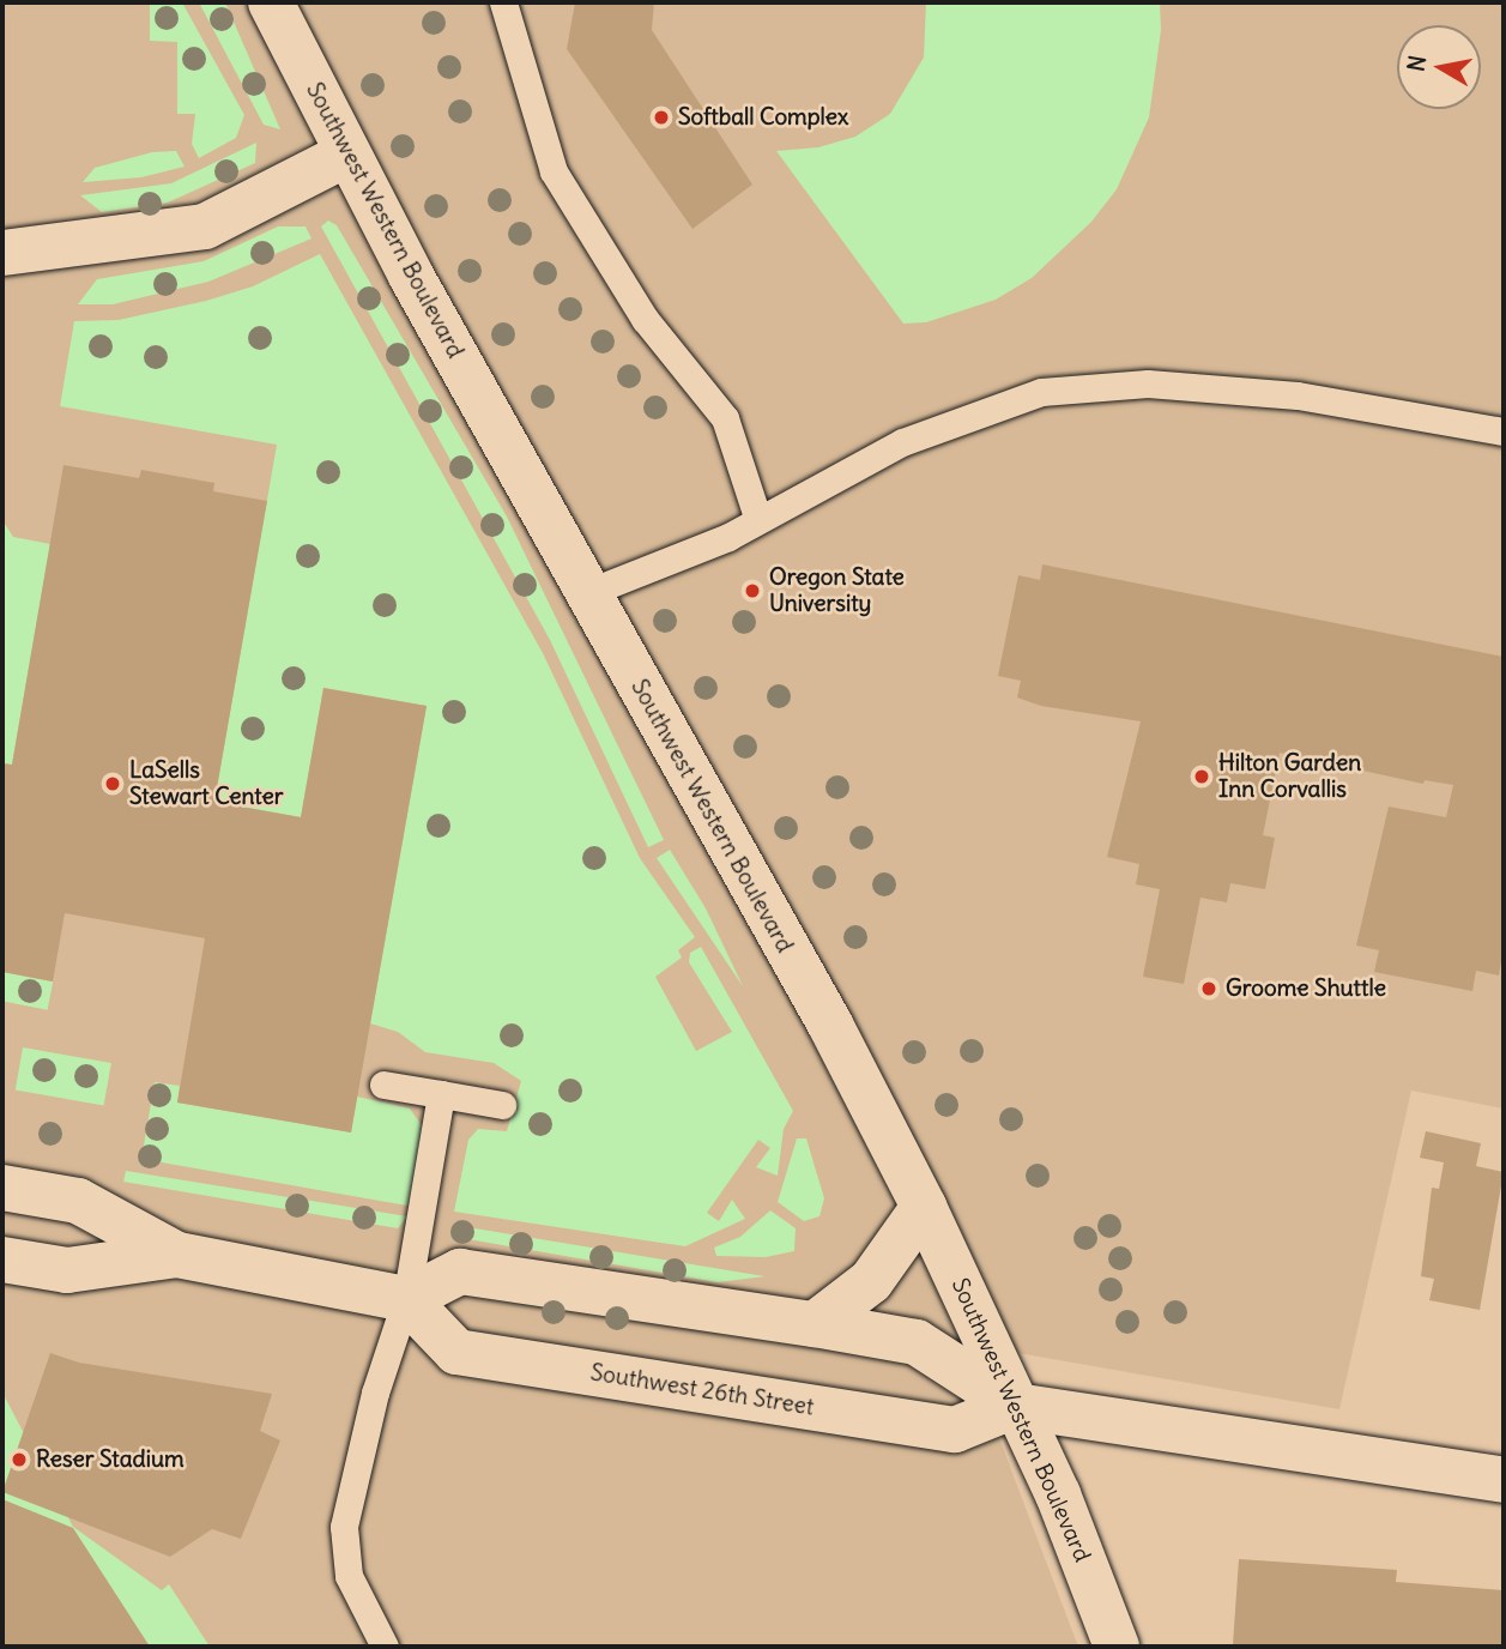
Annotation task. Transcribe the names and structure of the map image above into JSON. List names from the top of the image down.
{
  "streets": {
    "street": ["Southwest Western Boulevard", "Southwest 26th Street"]
  },
  "crossings": [
    ["Southwest Western Boulevard", "Southwest 26th Street"]
  ],
  "places": [
    "Softball Complex",
    "Oregon State University",
    "Hilton Garden Inn Corvallis",
    "LaSells Stewart Center",
    "Groome Shuttle",
    "Reser Stadium"
  ],
  "north": "left"
}
